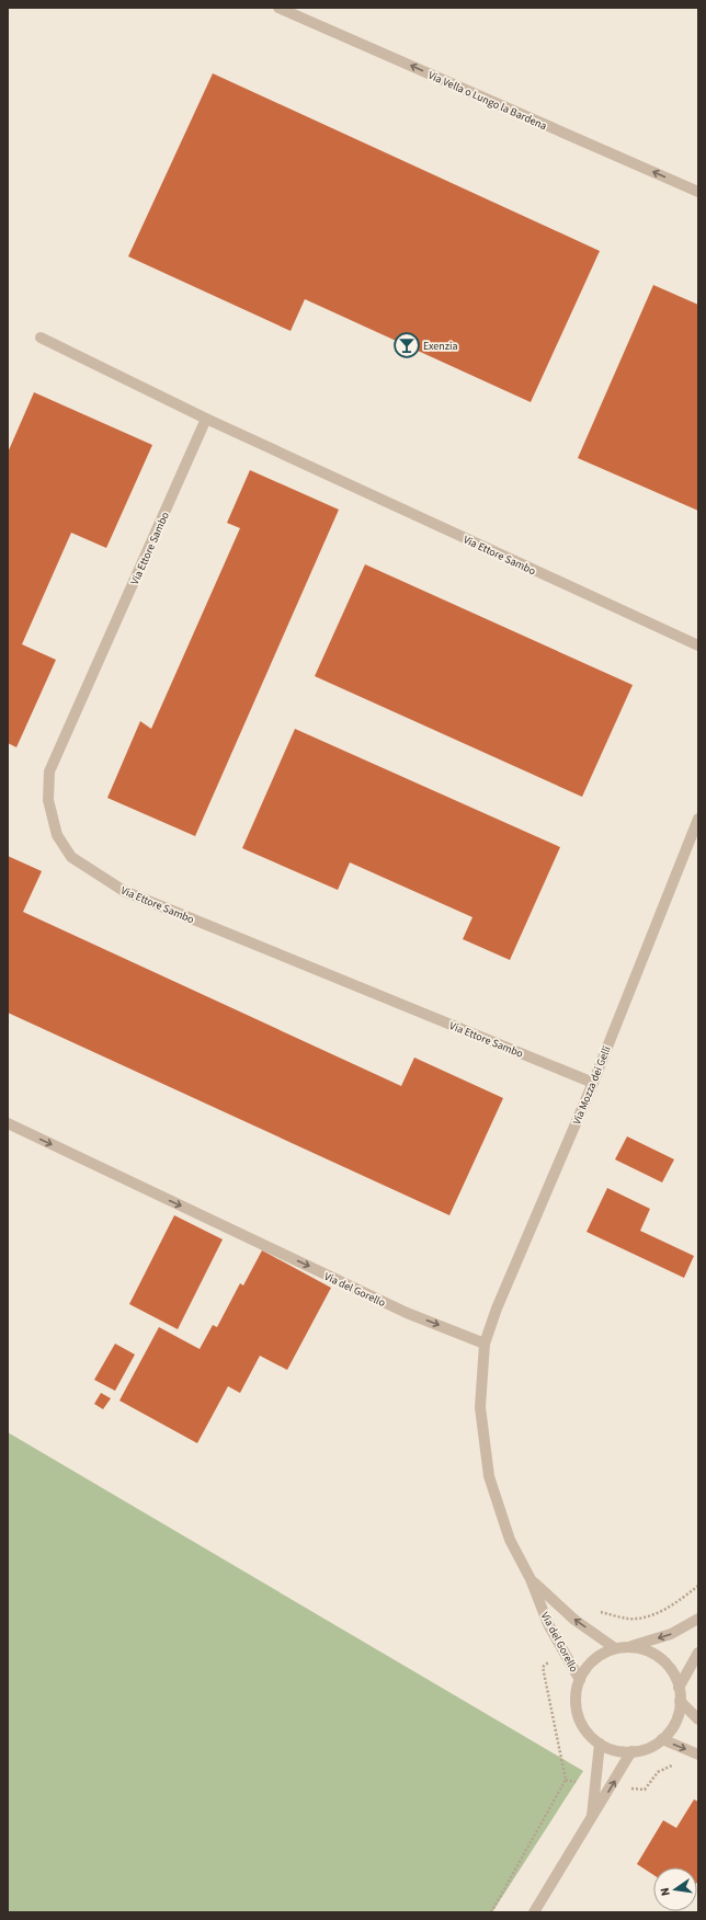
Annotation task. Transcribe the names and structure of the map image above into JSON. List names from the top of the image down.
{
  "streets": {
    "street": [
      "Via Vella o Lungo la Bardena",
      "Via Ettore Sambo",
      "Via Mozza dei Gelli",
      "Via del Gorello"
    ]
  },
  "crossings": [
    ["Via Ettore Sambo", "Via Mozza dei Gelli"],
    ["Via Mozza dei Gelli", "Via del Gorello"]
  ],
  "one_way": ["Via Vella o Lungo la Bardena"],
  "places": {
    "bar": ["Exenzia"]
  },
  "north": "left"
}
